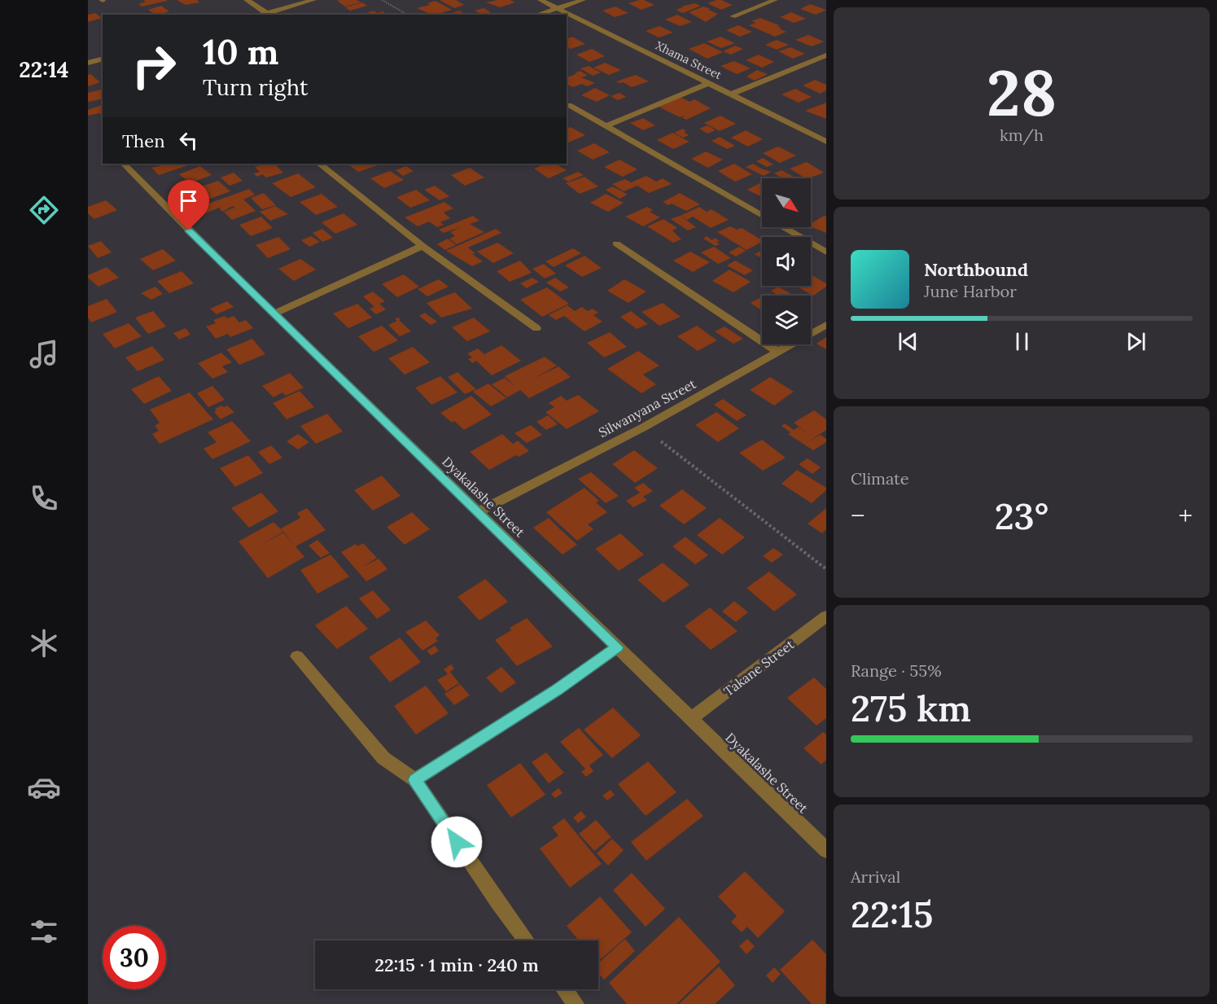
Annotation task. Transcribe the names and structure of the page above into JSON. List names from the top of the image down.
{
  "streets": {
    "street": [
      "Xhama Street",
      "Silwanyana Street",
      "Dyakalashe Street",
      "Takane Street"
    ]
  },
  "crossings": [
    ["Silwanyana Street", "Dyakalashe Street"],
    ["Dyakalashe Street", "Takane Street"]
  ],
  "north": "bottom right",
  "page": {
    "tabs": "22:14",
    "tile": [
      ["28", "km/h"],
      "Climate",
      ["Range · 55%", "275 km"],
      ["Arrival", "22:15"]
    ],
    "turn": ["10 m", "Turn right"],
    "then": "Then",
    "song": ["Northbound", "June Harbor"],
    "heat": ["−", "23°", "+"],
    "limit": "30",
    "trip": "22:15 · 1 min · 240 m"
  }
}
